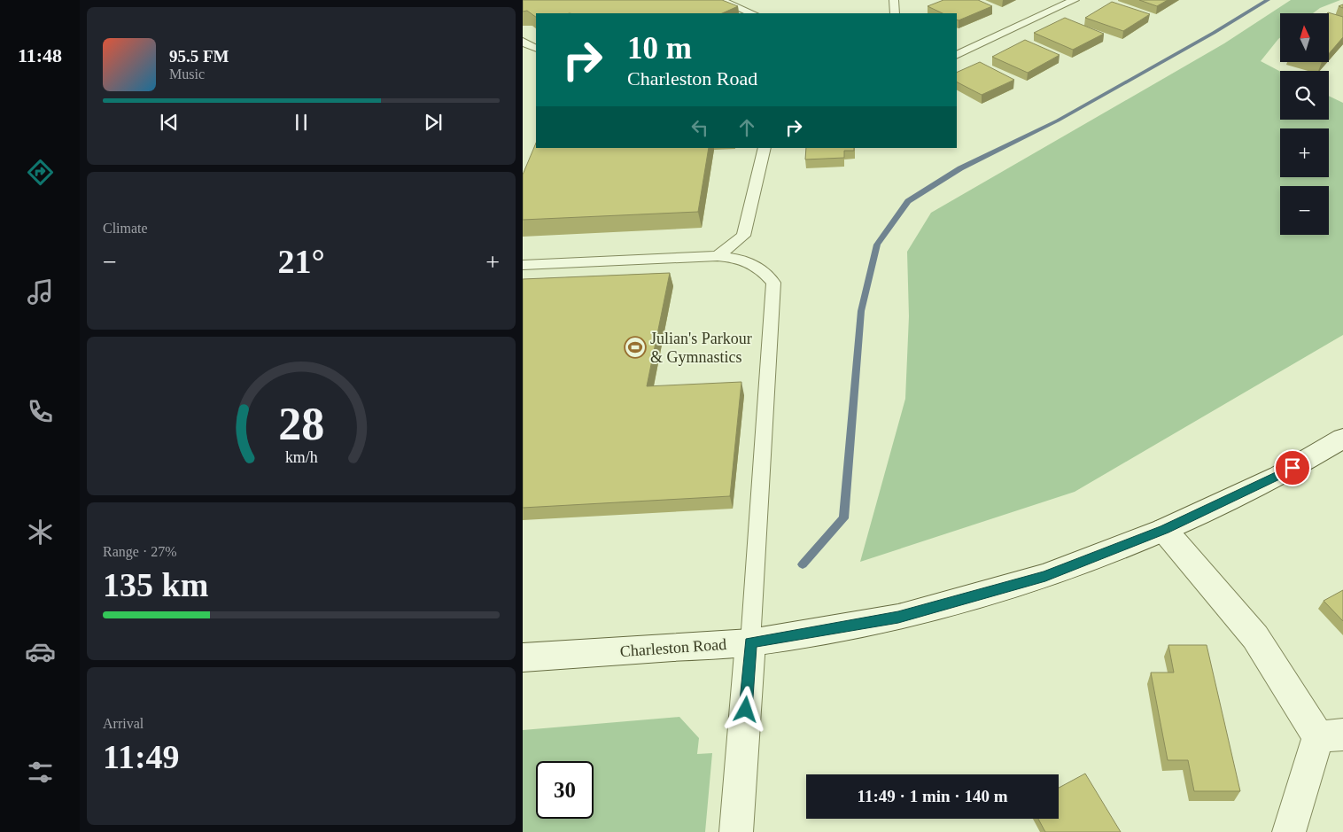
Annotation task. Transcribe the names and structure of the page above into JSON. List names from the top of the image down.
{
  "streets": {
    "main road": ["Charleston Road"]
  },
  "places": {
    "sports": ["Julian's Parkour & Gymnastics"]
  },
  "north": "top",
  "page": {
    "tabs": "11:48",
    "map_buttons": ["+", "−"],
    "turn": ["10 m", "Charleston Road"],
    "song": ["95.5 FM", "Music"],
    "tile": [
      "Climate",
      ["Range · 27%", "135 km"],
      ["Arrival", "11:49"]
    ],
    "heat": ["−", "21°", "+"],
    "limit": "30",
    "trip": "11:49 · 1 min · 140 m",
    "gauge": ["28", "km/h"]
  }
}
